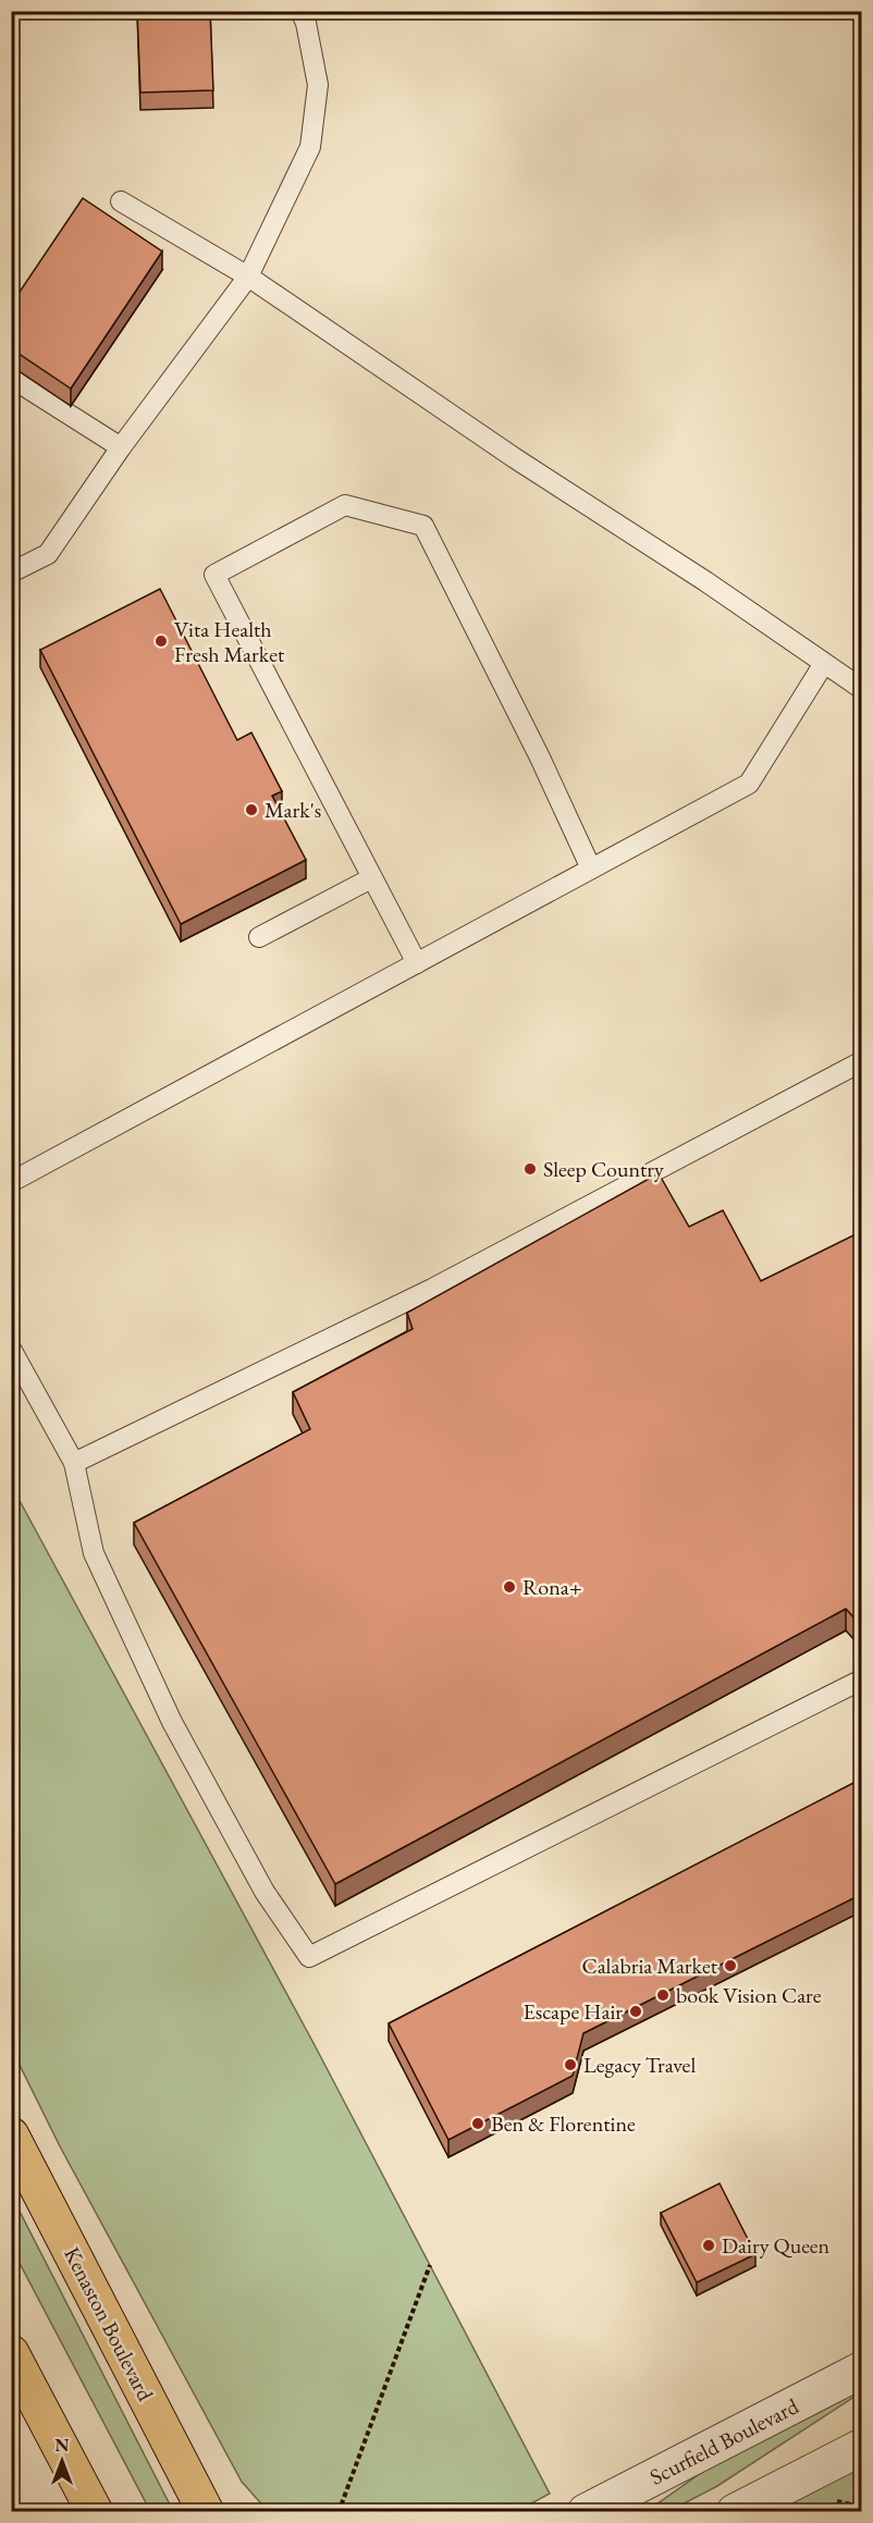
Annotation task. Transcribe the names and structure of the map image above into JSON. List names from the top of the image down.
{
  "streets": {
    "main road": ["Kenaston Boulevard"],
    "street": ["Scurfield Boulevard"]
  },
  "places": [
    "Vita Health Fresh Market",
    "Mark's",
    "Sleep Country",
    "Rona+",
    "Calabria Market",
    "book Vision Care",
    "Escape Hair",
    "Legacy Travel",
    "Ben & Florentine",
    "Dairy Queen"
  ],
  "north": "top"
}
